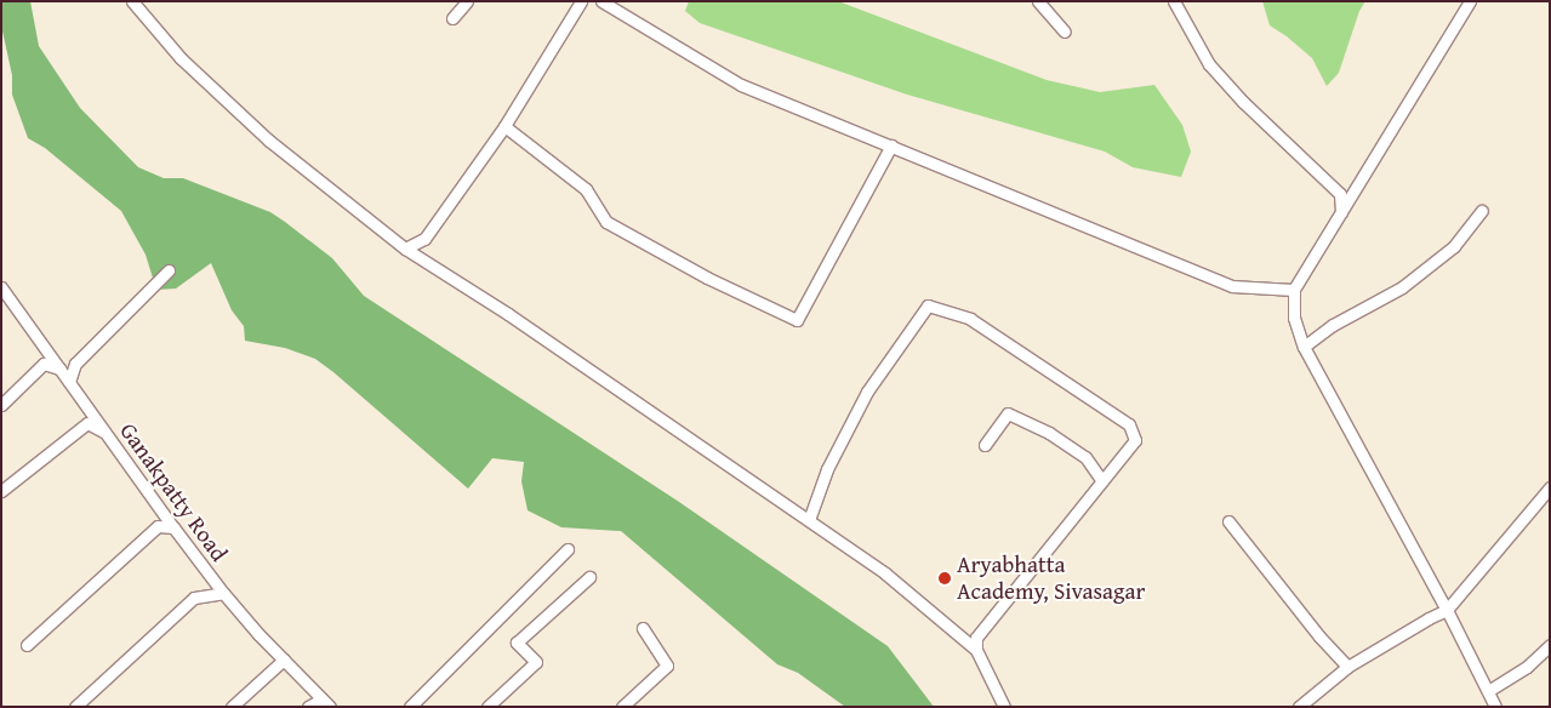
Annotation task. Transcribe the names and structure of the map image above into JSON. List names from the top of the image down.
{
  "streets": {
    "street": ["Ganakpatty Road"]
  },
  "places": ["Aryabhatta Academy, Sivasagar"]
}
